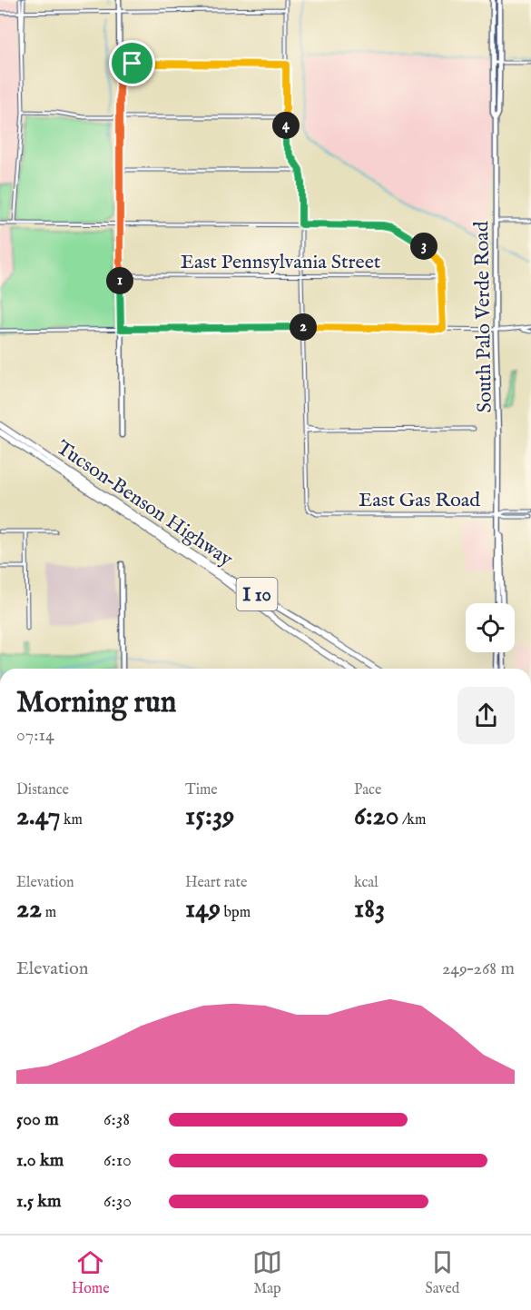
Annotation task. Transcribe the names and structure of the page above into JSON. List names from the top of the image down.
{
  "streets": {
    "highway": ["Tucson–Benson Highway", "I 10"],
    "main road": ["South Palo Verde Road"],
    "street": ["East Pennsylvania Street", "East Gas Road"]
  },
  "crossings": [
    ["South Palo Verde Road", "East Gas Road"]
  ],
  "page": {
    "pins": [
      "4",
      "3",
      "1",
      "2"
    ],
    "heading": ["Morning run", "07:14"],
    "stats": [
      ["Distance", "2.47 km"],
      ["Time", "15:39"],
      ["Pace", "6:20 /km"],
      ["Elevation", "22 m"],
      ["Heart rate", "149 bpm"],
      ["kcal", "183"]
    ],
    "chart": ["Elevation", "249–268 m"],
    "list": [
      {
        "name": "500 m",
        "note": "6:38"
      },
      {
        "name": "1.0 km",
        "note": "6:10"
      },
      {
        "name": "1.5 km",
        "note": "6:30"
      }
    ],
    "tabs": ["Home", "Map", "Saved"]
  }
}
